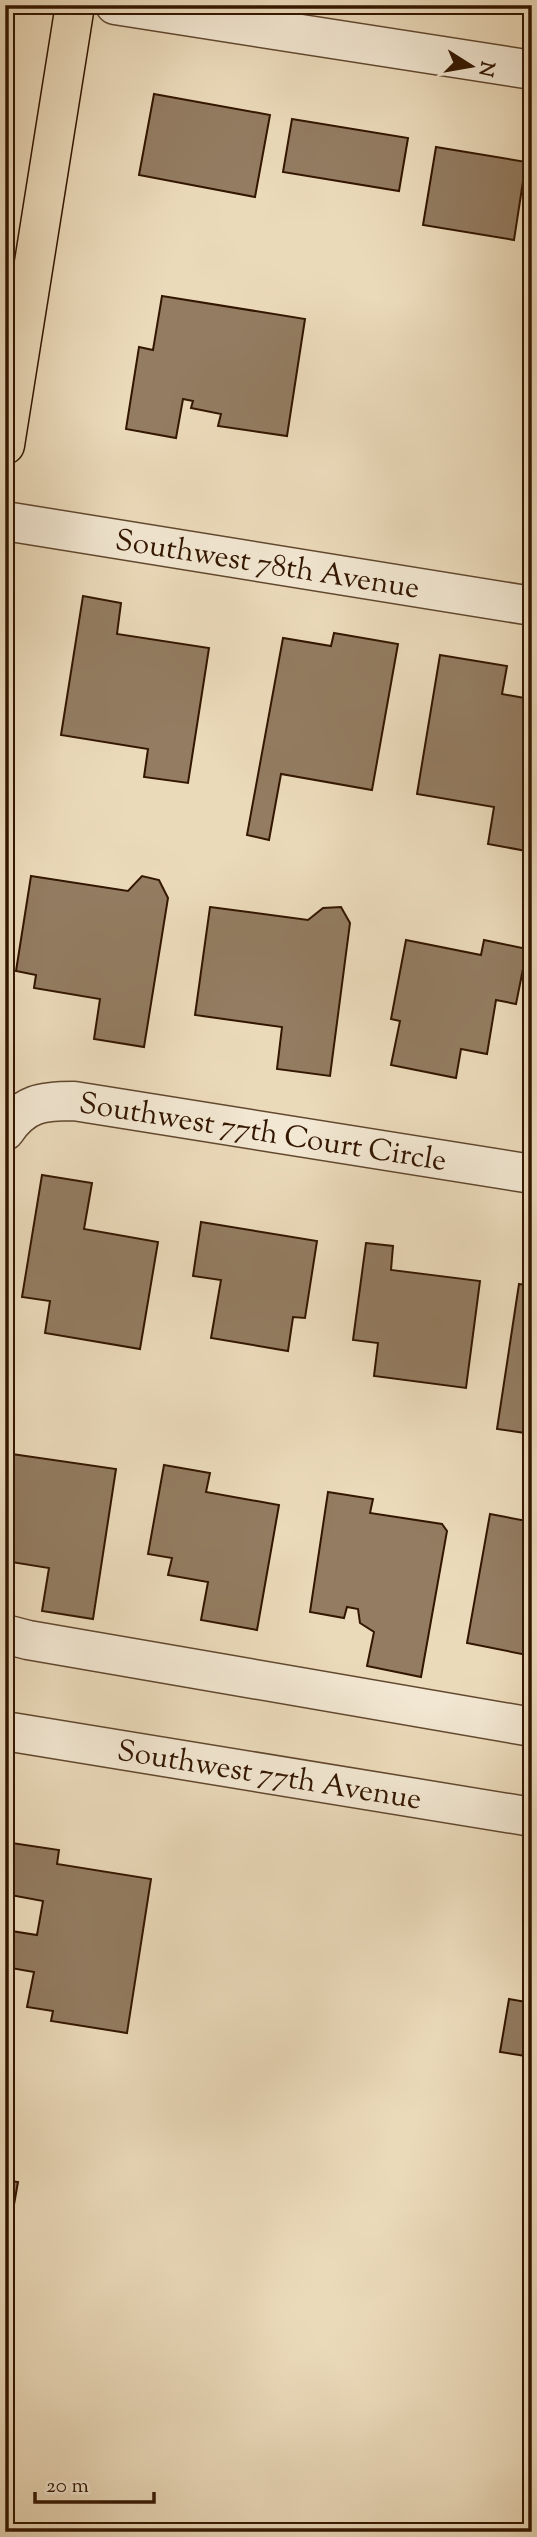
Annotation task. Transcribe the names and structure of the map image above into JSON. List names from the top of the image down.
{
  "streets": {
    "street": ["Southwest 78th Avenue", "Southwest 77th Court Circle", "Southwest 77th Avenue"]
  },
  "scale_bar": "20 m",
  "north": "right"
}
